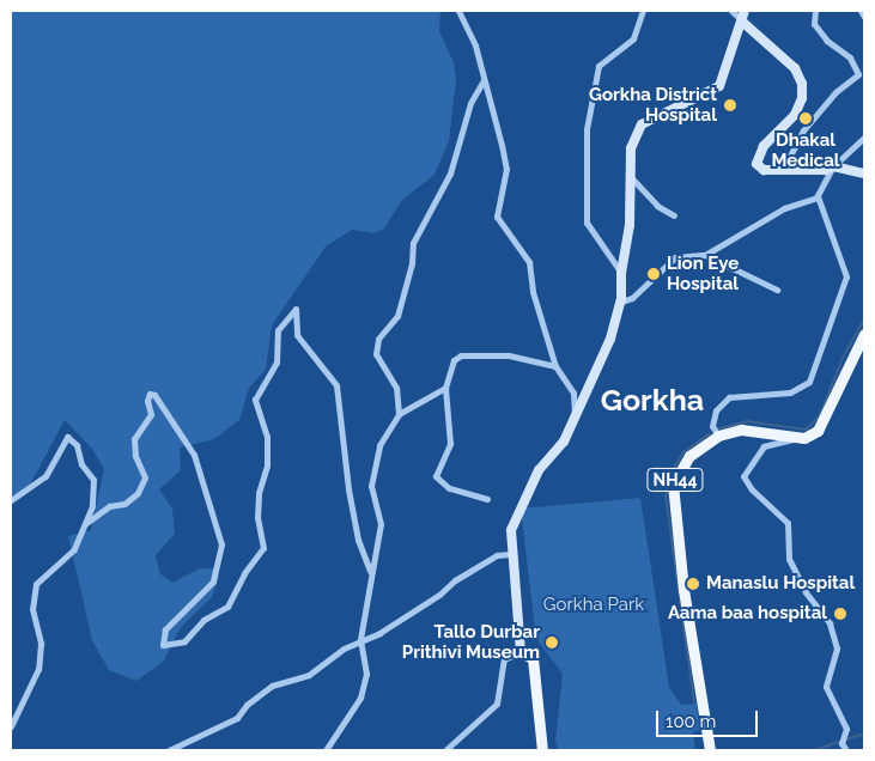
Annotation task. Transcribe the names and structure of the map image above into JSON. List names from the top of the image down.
{
  "streets": {
    "main road": ["NH44"]
  },
  "districts": ["Gorkha"],
  "parks": ["Gorkha Park"],
  "places": [
    "Gorkha District Hospital",
    "Dhakal Medical",
    "Lion Eye Hospital",
    "Manaslu Hospital",
    "Aama baa hospital",
    "Tallo Durbar Prithivi Museum"
  ],
  "scale_bar": "100 m"
}
